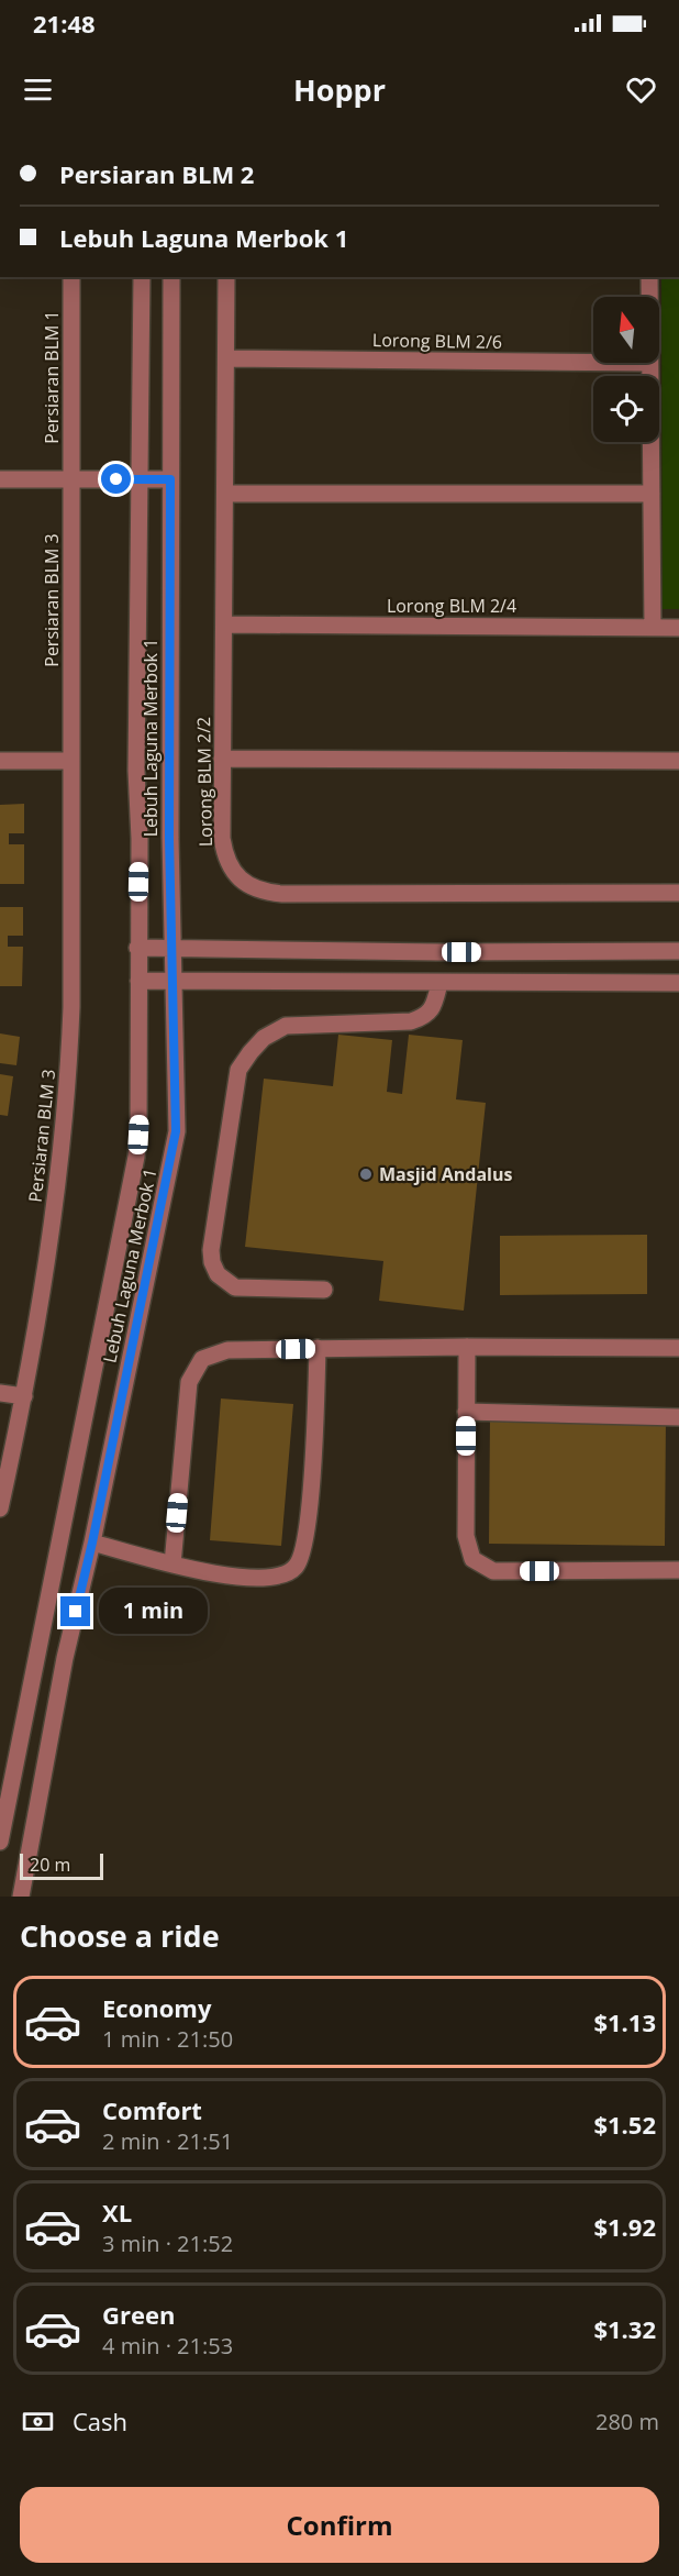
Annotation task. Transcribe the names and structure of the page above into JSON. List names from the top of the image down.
{
  "streets": {
    "street": [
      "Lorong BLM 2/6",
      "Persiaran BLM 1",
      "Persiaran BLM 3",
      "Lorong BLM 2/4",
      "Lebuh Laguna Merbok 1",
      "Lorong BLM 2/2"
    ]
  },
  "crossings": [
    ["Lorong BLM 2/6", "Lorong BLM 2/2"],
    ["Persiaran BLM 1", "Persiaran BLM 3"],
    ["Lorong BLM 2/4", "Lorong BLM 2/2"]
  ],
  "places": ["Masjid Andalus"],
  "scale_bar": "20 m",
  "north": "top",
  "page": {
    "status": "21:48",
    "header": "Hoppr",
    "banner": ["Persiaran BLM 2", "Lebuh Laguna Merbok 1"],
    "bubble": "1 min",
    "scale": "20 m",
    "heading": "Choose a ride",
    "list": [
      {
        "name": "Economy",
        "note": "1 min · 21:50",
        "value": "$1.13"
      },
      {
        "name": "Comfort",
        "note": "2 min · 21:51",
        "value": "$1.52"
      },
      {
        "name": "XL",
        "note": "3 min · 21:52",
        "value": "$1.92"
      },
      {
        "name": "Green",
        "note": "4 min · 21:53",
        "value": "$1.32"
      }
    ],
    "pay": ["Cash", "280 m"],
    "buttons": "Confirm"
  }
}
